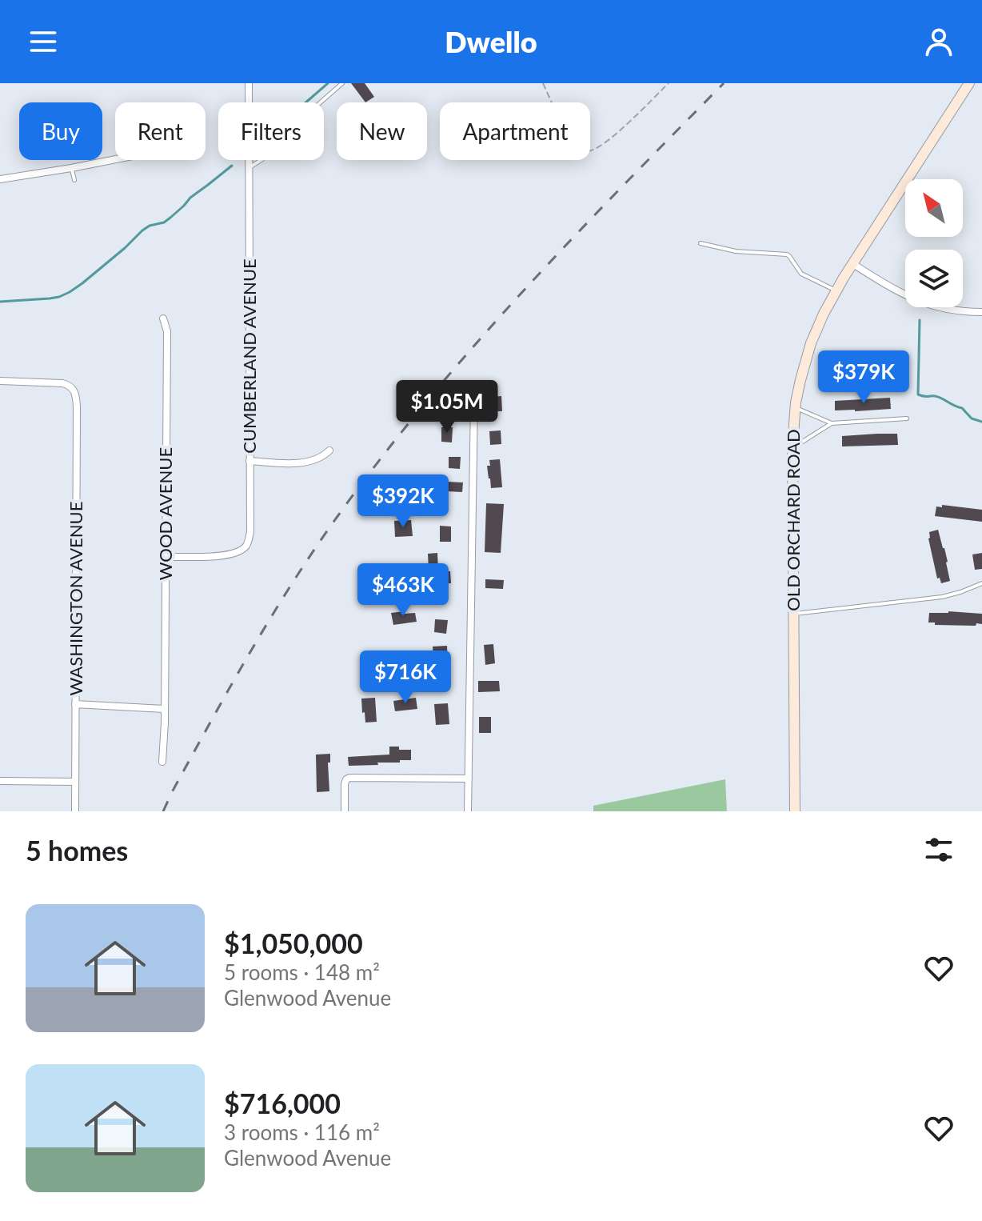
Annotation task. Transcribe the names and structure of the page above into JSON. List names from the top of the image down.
{
  "streets": {
    "street": [
      "CUMBERLAND AVENUE",
      "WOOD AVENUE",
      "OLD ORCHARD ROAD",
      "WASHINGTON AVENUE"
    ]
  },
  "crossings": [
    ["CUMBERLAND AVENUE", "WOOD AVENUE"]
  ],
  "north": "top left",
  "page": {
    "header": "Dwello",
    "chip": [
      "Buy",
      "Rent",
      "Filters",
      "New",
      "Apartment"
    ],
    "price": [
      "$379K",
      "$1.05M",
      "$392K",
      "$463K",
      "$716K"
    ],
    "heading": "5 homes",
    "list": [
      {
        "name": "$1,050,000",
        "note": "5 rooms · 148 m² · Glenwood Avenue"
      },
      {
        "name": "$716,000",
        "note": "3 rooms · 116 m² · Glenwood Avenue"
      }
    ]
  }
}
